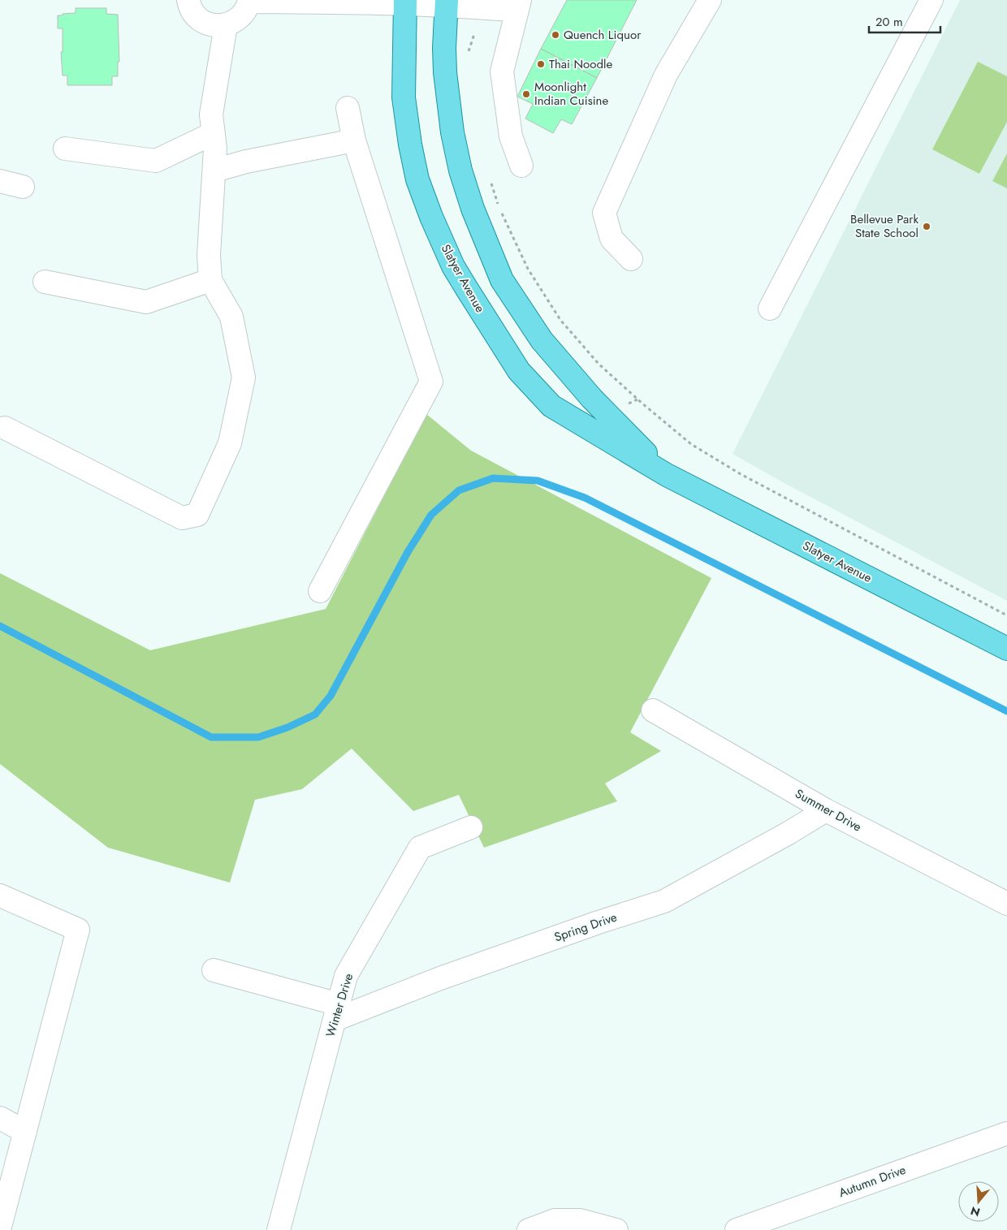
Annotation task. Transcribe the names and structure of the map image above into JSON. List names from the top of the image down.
{
  "streets": {
    "main road": ["Slatyer Avenue"],
    "street": [
      "Summer Drive",
      "Spring Drive",
      "Winter Drive",
      "Autumn Drive"
    ]
  },
  "crossings": [
    ["Summer Drive", "Spring Drive"],
    ["Spring Drive", "Winter Drive"]
  ],
  "places": [
    "Quench Liquor",
    "Thai Noodle",
    "Moonlight Indian Cuisine",
    "Bellevue Park State School"
  ],
  "scale_bar": "20 m",
  "north": "bottom"
}
